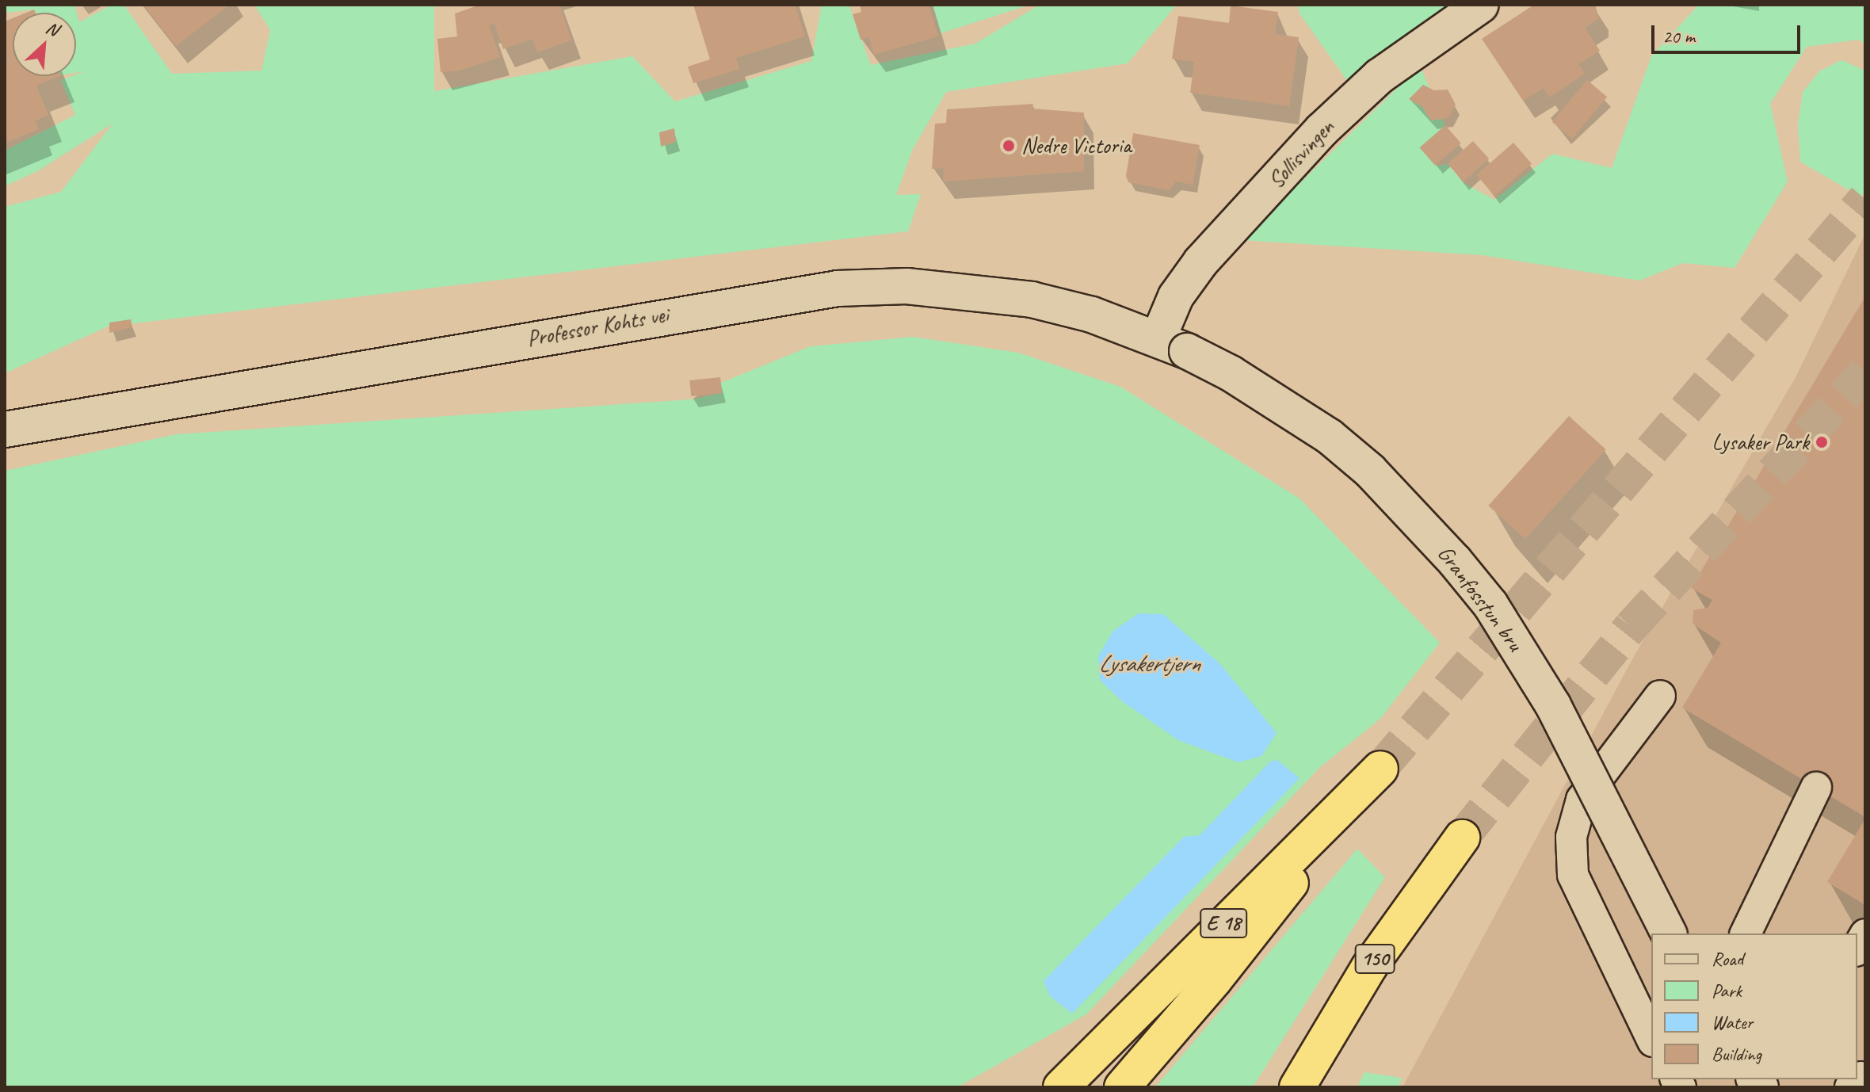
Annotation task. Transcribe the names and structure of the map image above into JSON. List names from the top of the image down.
{
  "streets": {
    "highway": ["E 18", "150"],
    "main road": ["Sollisvingen", "Professor Kohts vei", "Granfosstun bru"]
  },
  "crossings": [
    ["Sollisvingen", "Professor Kohts vei"],
    ["Sollisvingen", "Granfosstun bru"],
    ["Professor Kohts vei", "Granfosstun bru"]
  ],
  "water": ["Lysakertjern"],
  "places": ["Nedre Victoria", "Lysaker Park"],
  "legend": [
    "Road",
    "Park",
    "Water",
    "Building"
  ],
  "scale_bar": "20 m",
  "north": "top right"
}
